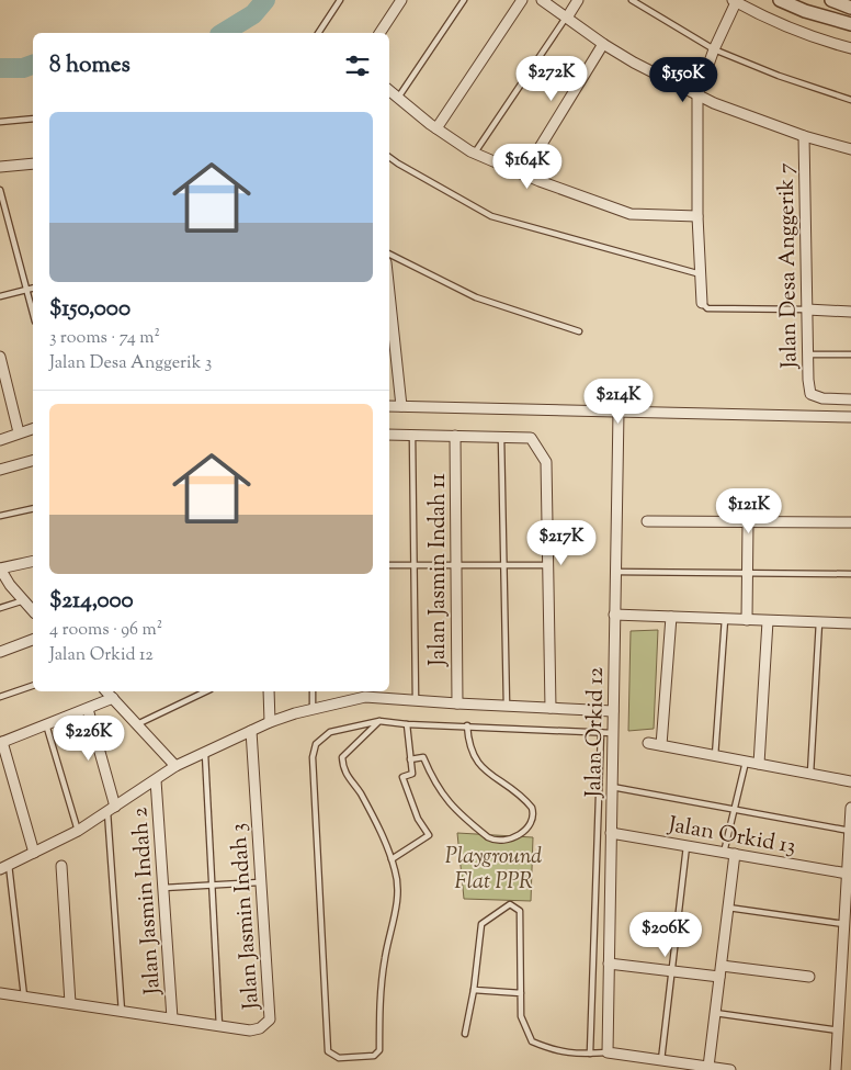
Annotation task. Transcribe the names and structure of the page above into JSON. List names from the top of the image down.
{
  "streets": {
    "street": [
      "Jalan Desa Anggerik 7",
      "Jalan Jasmin Indah 11",
      "Jalan Orkid 12",
      "Jalan Orkid 13",
      "Jalan Jasmin Indah 2",
      "Jalan Jasmin Indah 3"
    ]
  },
  "crossings": [
    ["Jalan Orkid 12", "Jalan Orkid 13"],
    ["Jalan Jasmin Indah 2", "Jalan Jasmin Indah 3"]
  ],
  "parks": ["Playground Flat PPR"],
  "page": {
    "heading": "8 homes",
    "price": [
      "$272K",
      "$150K",
      "$164K",
      "$214K",
      "$121K",
      "$217K",
      "$226K",
      "$206K"
    ],
    "list": [
      {
        "name": "$150,000",
        "note": "3 rooms · 74 m² · Jalan Desa Anggerik 3"
      },
      {
        "name": "$214,000",
        "note": "4 rooms · 96 m² · Jalan Orkid 12"
      }
    ]
  }
}
